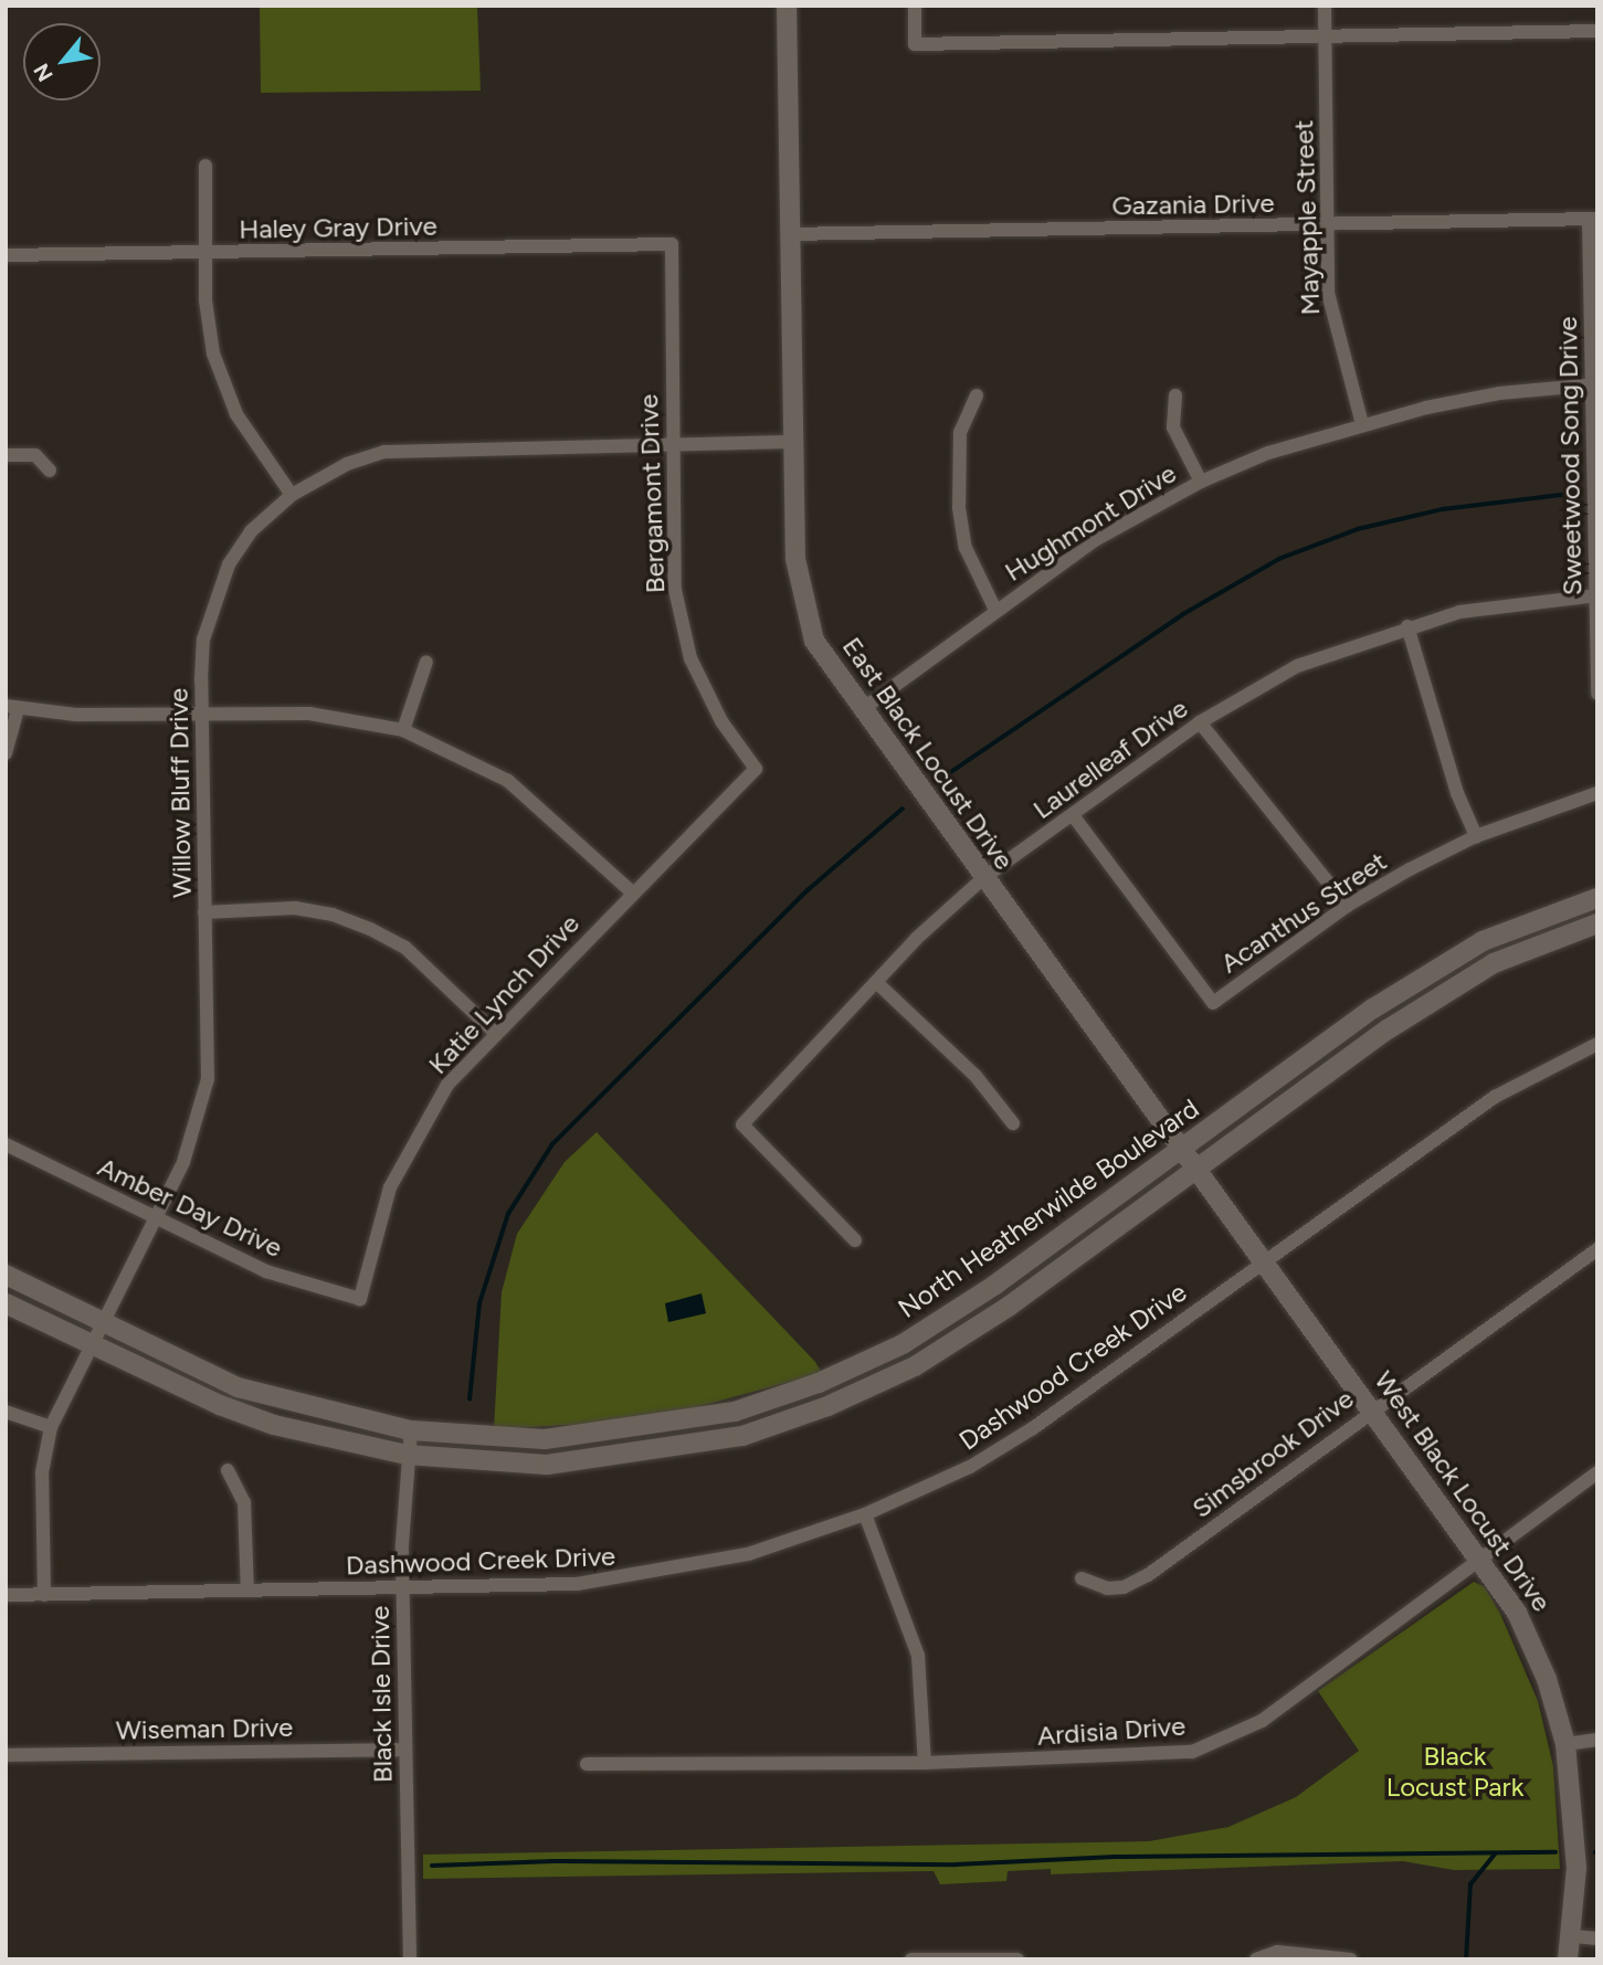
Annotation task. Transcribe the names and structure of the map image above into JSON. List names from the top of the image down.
{
  "streets": {
    "main road": ["East Black Locust Drive", "North Heatherwilde Boulevard", "West Black Locust Drive"],
    "street": [
      "Gazania Drive",
      "Mayapple Street",
      "Haley Gray Drive",
      "Sweetwood Song Drive",
      "Bergamont Drive",
      "Hughmont Drive",
      "Laurelleaf Drive",
      "Willow Bluff Drive",
      "Acanthus Street",
      "Katie Lynch Drive",
      "Amber Day Drive",
      "Dashwood Creek Drive",
      "Simsbrook Drive",
      "Black Isle Drive",
      "Wiseman Drive",
      "Ardisia Drive"
    ]
  },
  "crossings": [
    ["Gazania Drive", "Mayapple Street"],
    ["Gazania Drive", "Sweetwood Song Drive"],
    ["Gazania Drive", "East Black Locust Drive"],
    ["Mayapple Street", "Hughmont Drive"],
    ["Haley Gray Drive", "Bergamont Drive"],
    ["Sweetwood Song Drive", "Hughmont Drive"],
    ["Sweetwood Song Drive", "Laurelleaf Drive"],
    ["Bergamont Drive", "Willow Bluff Drive"],
    ["Bergamont Drive", "Katie Lynch Drive"],
    ["Hughmont Drive", "East Black Locust Drive"],
    ["East Black Locust Drive", "Laurelleaf Drive"],
    ["East Black Locust Drive", "Willow Bluff Drive"],
    ["East Black Locust Drive", "North Heatherwilde Boulevard"],
    ["East Black Locust Drive", "West Black Locust Drive"],
    ["Laurelleaf Drive", "Acanthus Street"],
    ["Willow Bluff Drive", "Amber Day Drive"],
    ["Willow Bluff Drive", "North Heatherwilde Boulevard"],
    ["Willow Bluff Drive", "Dashwood Creek Drive"],
    ["Katie Lynch Drive", "Amber Day Drive"],
    ["North Heatherwilde Boulevard", "West Black Locust Drive"],
    ["North Heatherwilde Boulevard", "Black Isle Drive"],
    ["Dashwood Creek Drive", "West Black Locust Drive"],
    ["Dashwood Creek Drive", "Black Isle Drive"],
    ["Simsbrook Drive", "West Black Locust Drive"],
    ["West Black Locust Drive", "Ardisia Drive"],
    ["Black Isle Drive", "Wiseman Drive"]
  ],
  "parks": ["Black Locust Park"],
  "north": "bottom left"
}
